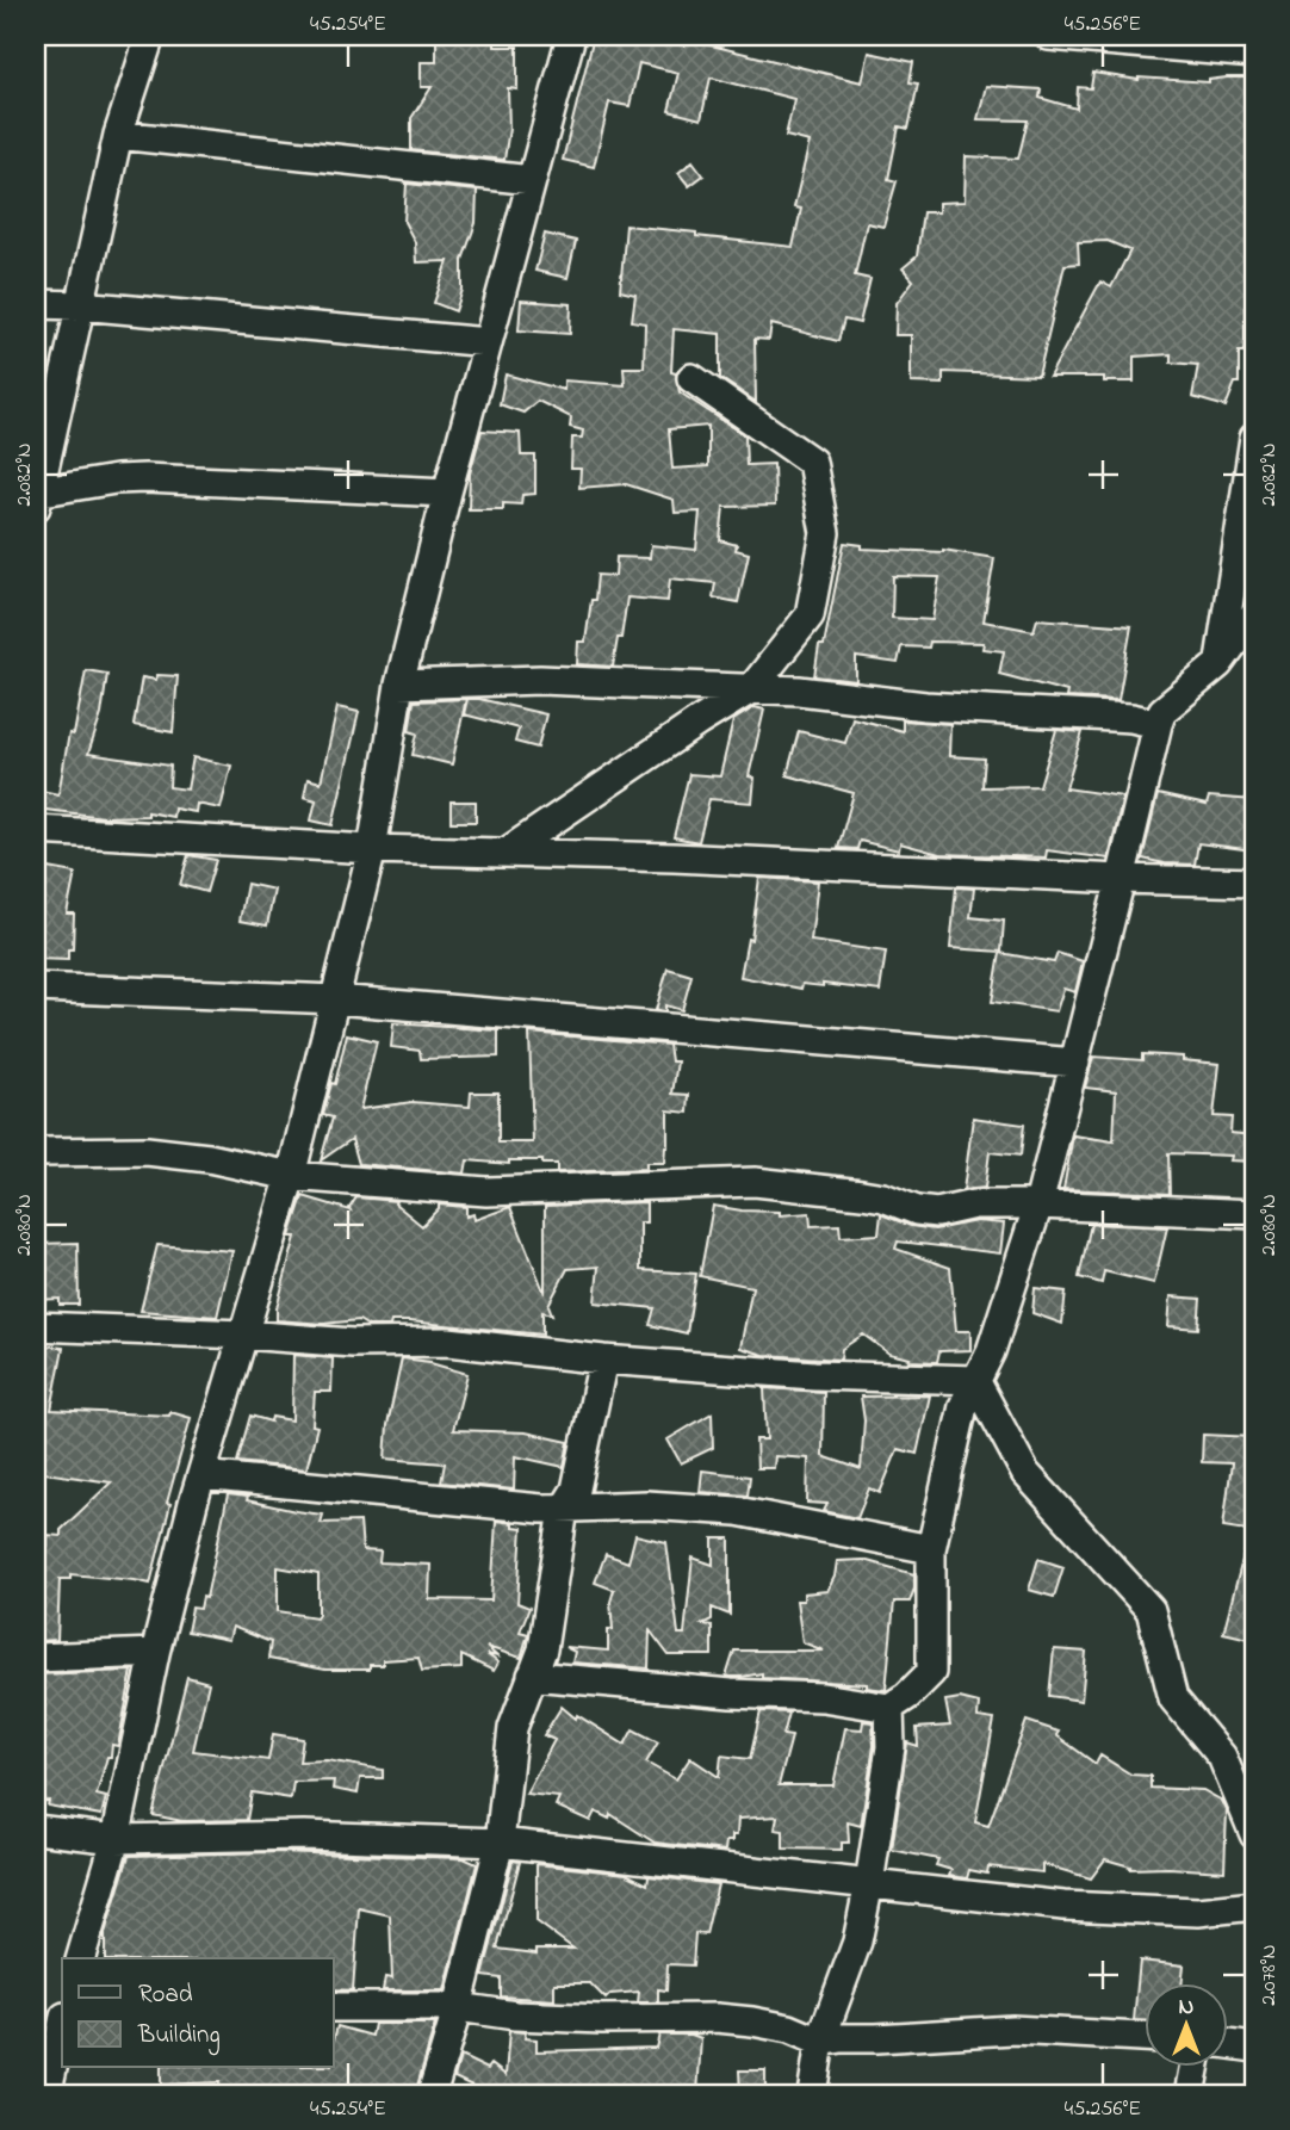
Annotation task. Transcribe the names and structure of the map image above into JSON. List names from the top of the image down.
{
  "legend": ["Road", "Building"],
  "north": "top",
  "coordinates": [
    "45.254°E",
    "45.256°E",
    "2.082°N",
    "2.080°N",
    "2.078°N"
  ]
}
